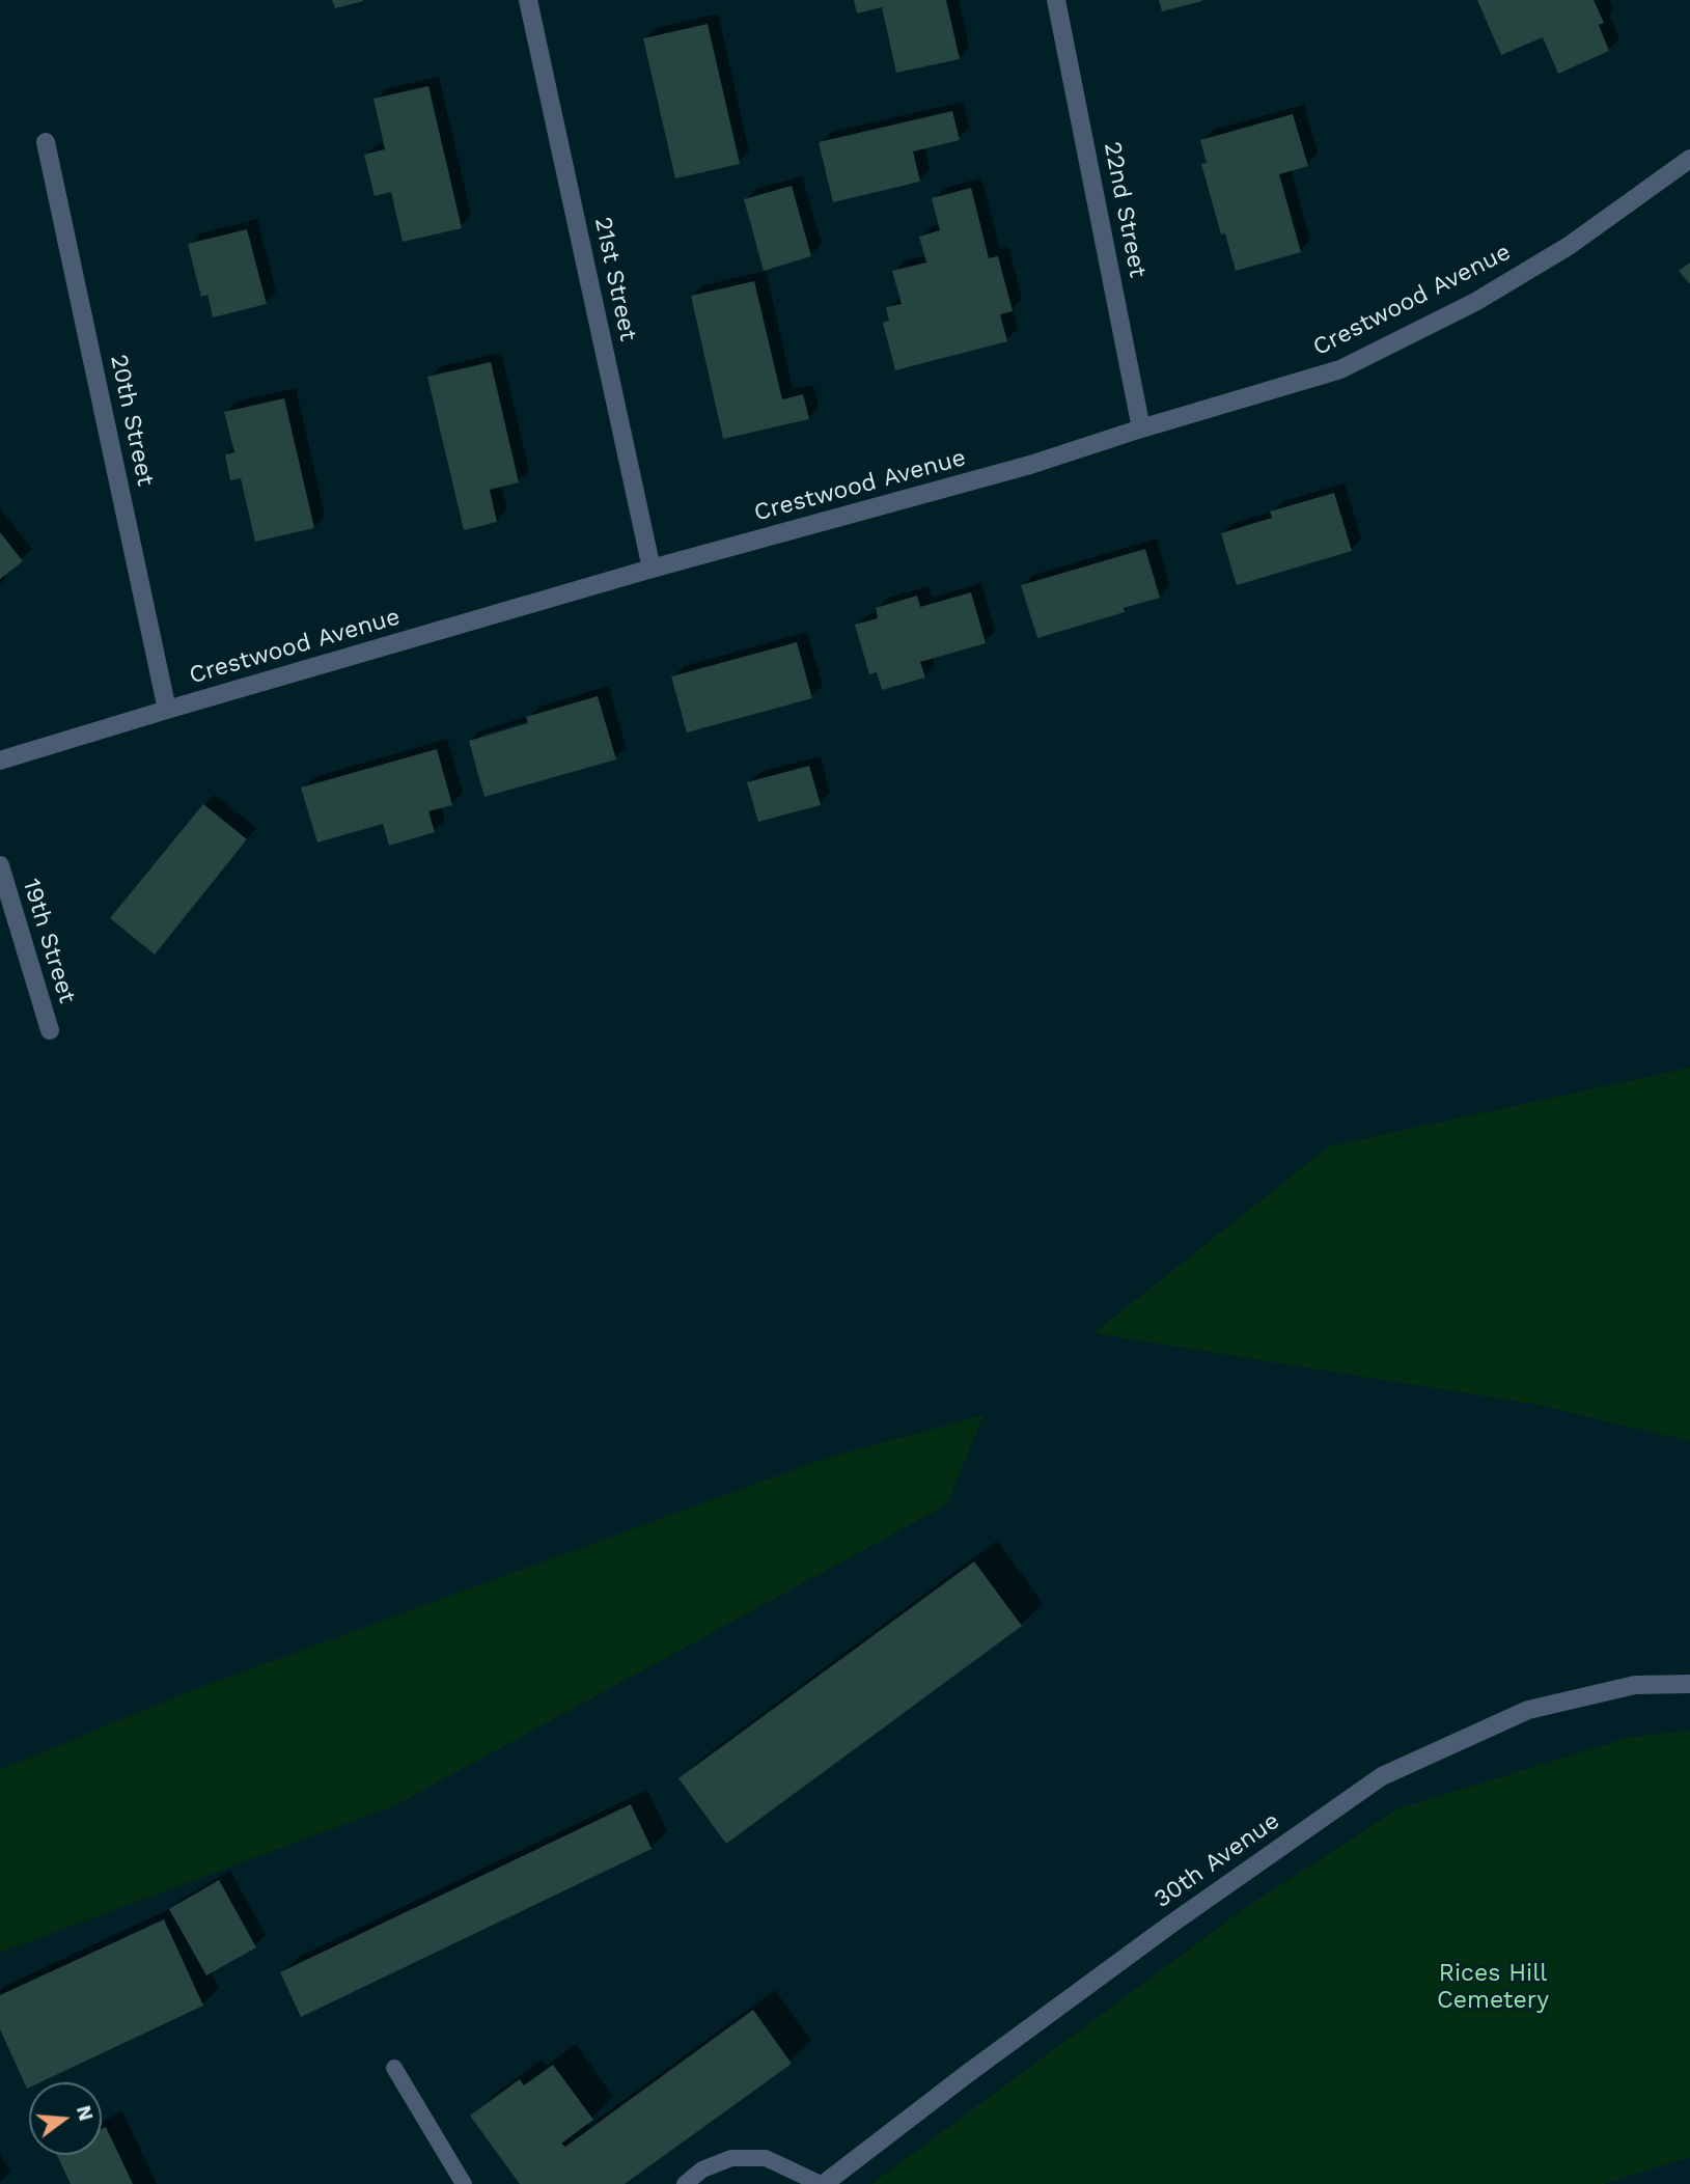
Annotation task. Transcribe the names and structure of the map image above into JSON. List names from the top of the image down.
{
  "streets": {
    "street": [
      "22nd Street",
      "21st Street",
      "Crestwood Avenue",
      "20th Street",
      "19th Street",
      "30th Avenue"
    ]
  },
  "crossings": [
    ["22nd Street", "Crestwood Avenue"],
    ["21st Street", "Crestwood Avenue"],
    ["Crestwood Avenue", "20th Street"]
  ],
  "parks": ["Rices Hill Cemetery"],
  "north": "right"
}
